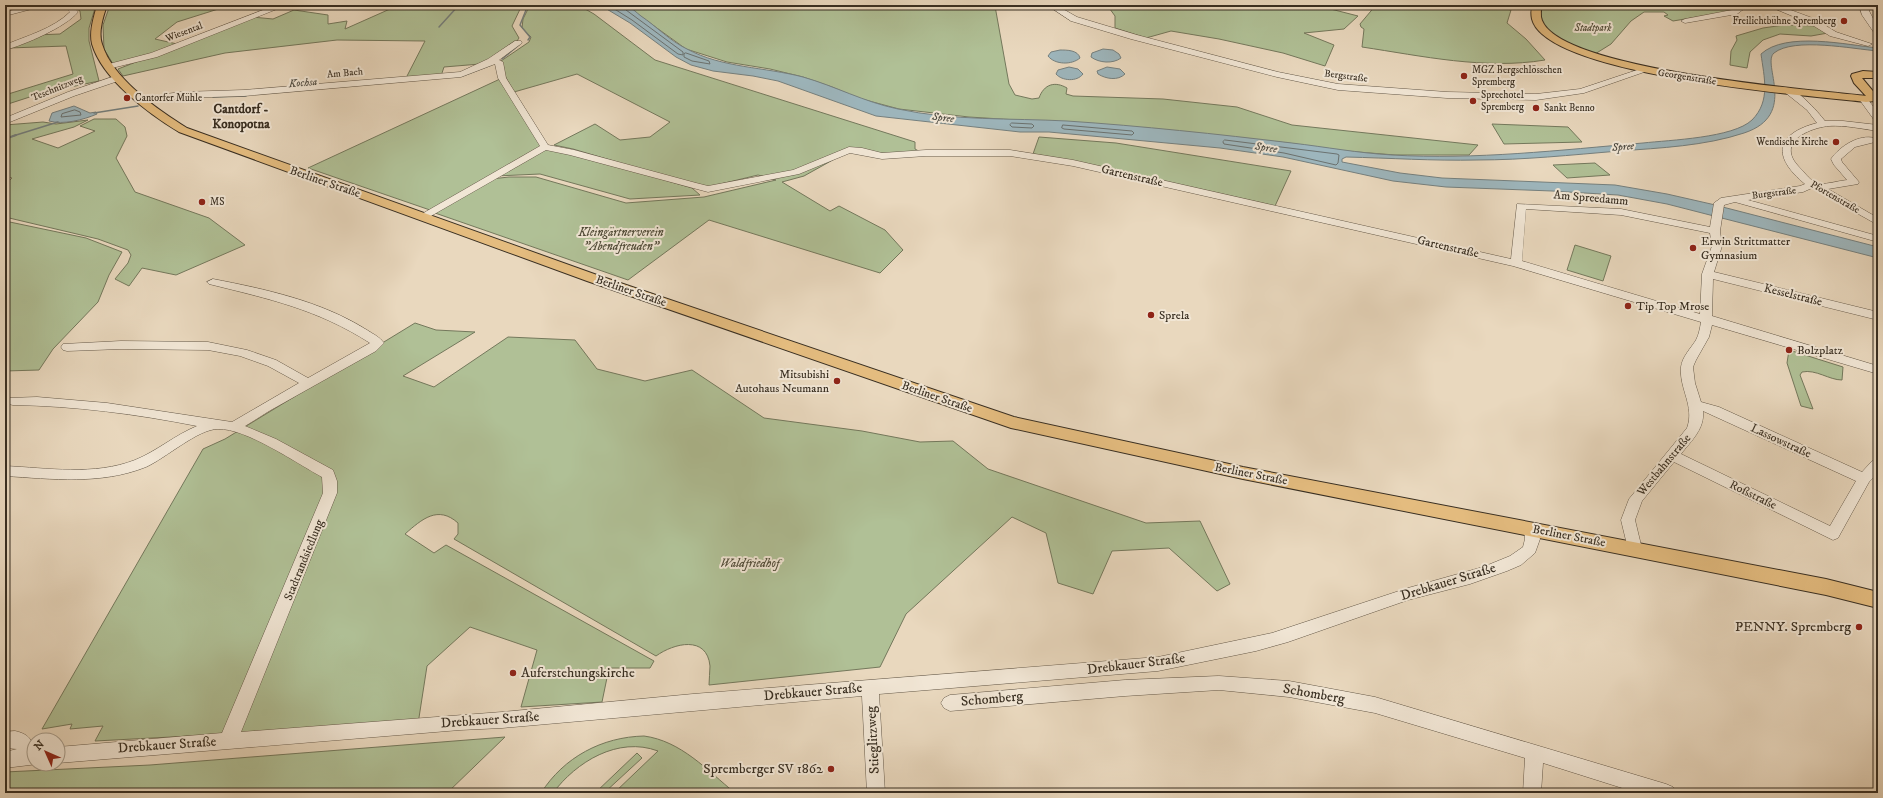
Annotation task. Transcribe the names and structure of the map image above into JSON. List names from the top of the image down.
{
  "streets": {
    "main road": ["Georgenstraße", "Berliner Straße"],
    "street": [
      "Wiesental",
      "Am Bach",
      "Bergstraße",
      "Teschnitzweg",
      "Gartenstraße",
      "Burgstraße",
      "Pfortenstraße",
      "Am Spreedamm",
      "Kesselstraße",
      "Lassowstraße",
      "Westbahnstraße",
      "Roßstraße",
      "Stadtrandsiedlung",
      "Drebkauer Straße",
      "Schomberg",
      "Stieglitzweg"
    ]
  },
  "crossings": [
    ["Wiesental", "Teschnitzweg"],
    ["Wiesental", "Berliner Straße"],
    ["Am Bach", "Berliner Straße"],
    ["Bergstraße", "Georgenstraße"],
    ["Teschnitzweg", "Berliner Straße"],
    ["Gartenstraße", "Am Spreedamm"],
    ["Gartenstraße", "Westbahnstraße"],
    ["Berliner Straße", "Westbahnstraße"],
    ["Berliner Straße", "Drebkauer Straße"],
    ["Burgstraße", "Pfortenstraße"],
    ["Burgstraße", "Am Spreedamm"],
    ["Lassowstraße", "Westbahnstraße"],
    ["Lassowstraße", "Roßstraße"],
    ["Westbahnstraße", "Roßstraße"],
    ["Stadtrandsiedlung", "Drebkauer Straße"],
    ["Drebkauer Straße", "Stieglitzweg"]
  ],
  "districts": ["Cantdorf - Konopotna"],
  "water": ["Kochsa", "Spree"],
  "parks": ["Stadtpark", "Kleingärtnerverein \"Abendfreuden\"", "Waldfriedhof"],
  "places": [
    "Freilichtbühne Spremberg",
    "MGZ Bergschlösschen Spremberg",
    "Cantorfer Mühle",
    "Spreehotel Spremberg",
    "Sankt Benno",
    "Wendische Kirche",
    "MS",
    "Erwin Strittmatter Gymnasium",
    "Tip Top Mrose",
    "Sprela",
    "Bolzplatz",
    "Mitsubishi Autohaus Neumann",
    "PENNY. Spremberg",
    "Auferstehungskirche",
    "Spremberger SV 1862"
  ],
  "north": "top left"
}
